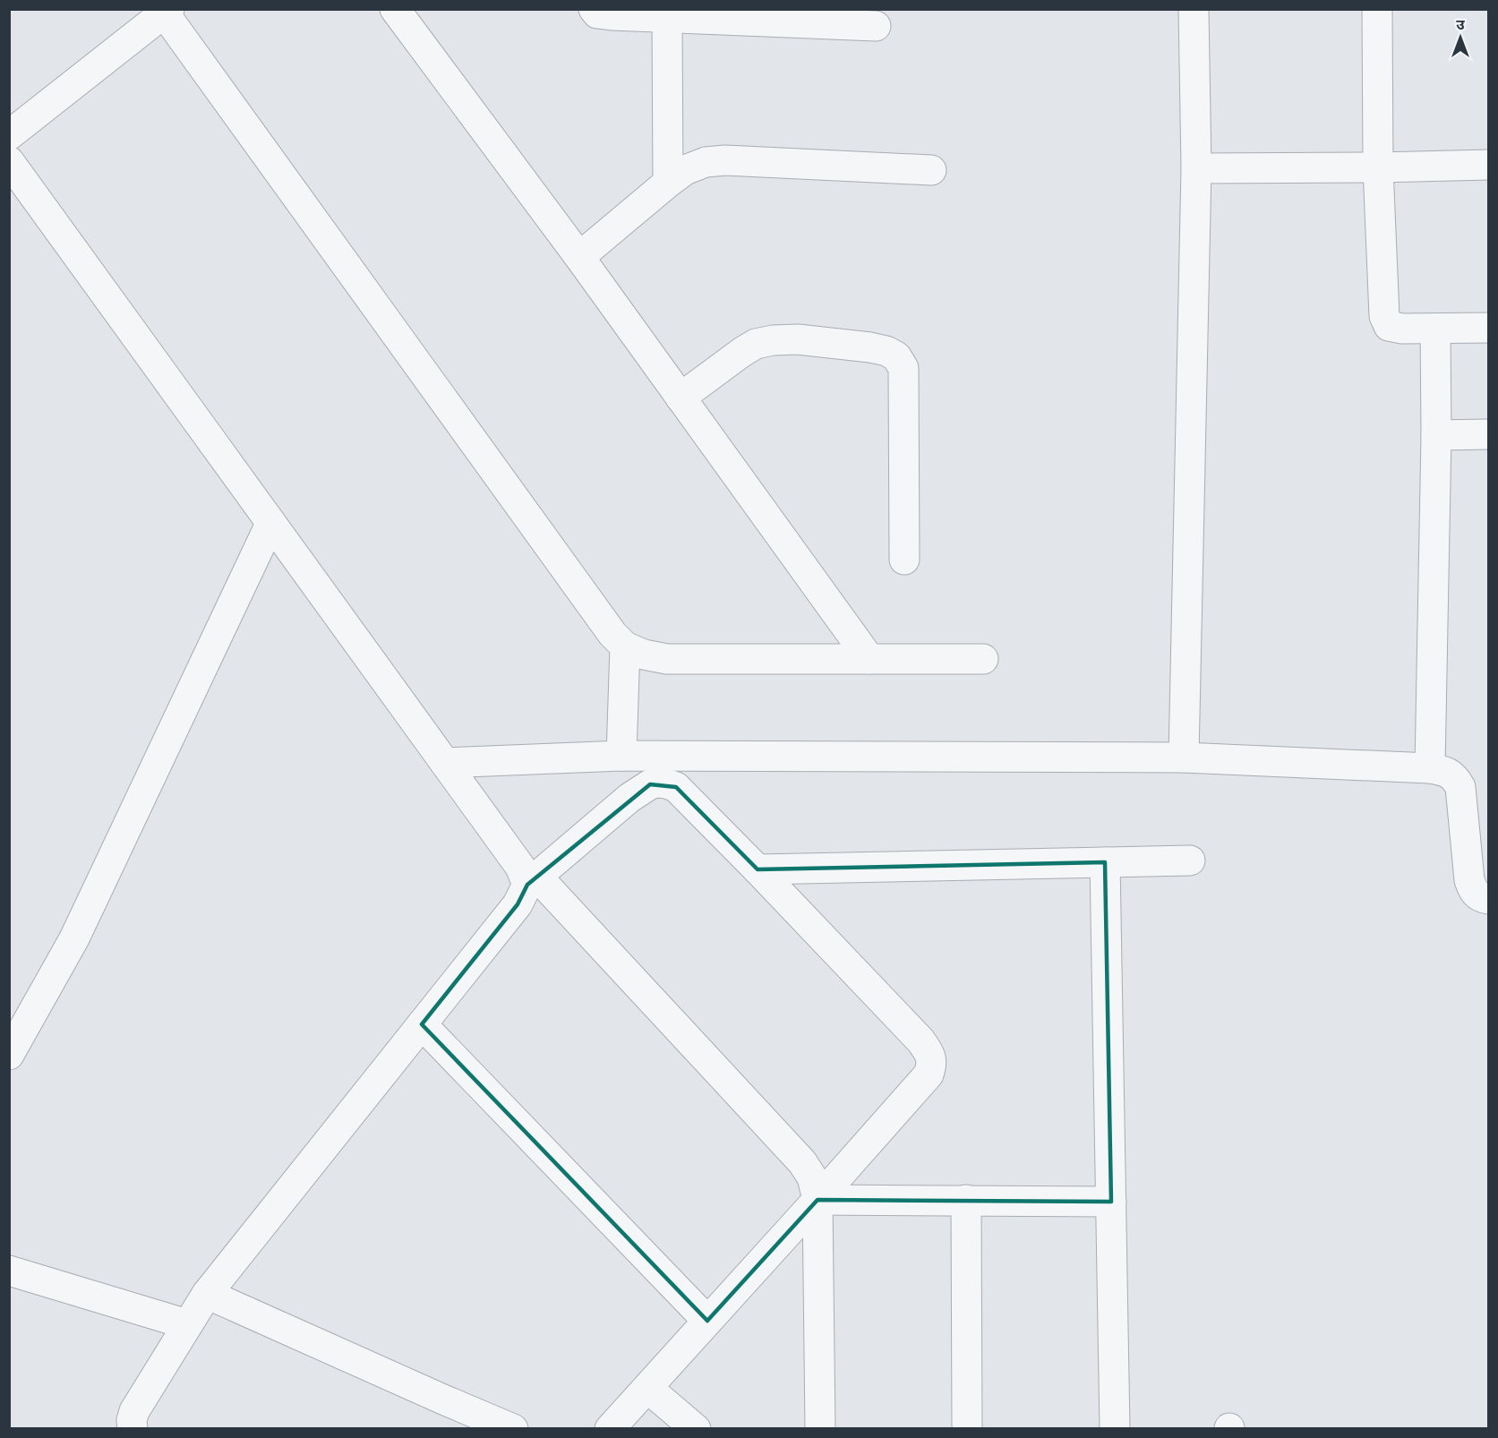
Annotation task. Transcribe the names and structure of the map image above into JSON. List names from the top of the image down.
{
  "north": "top"
}
